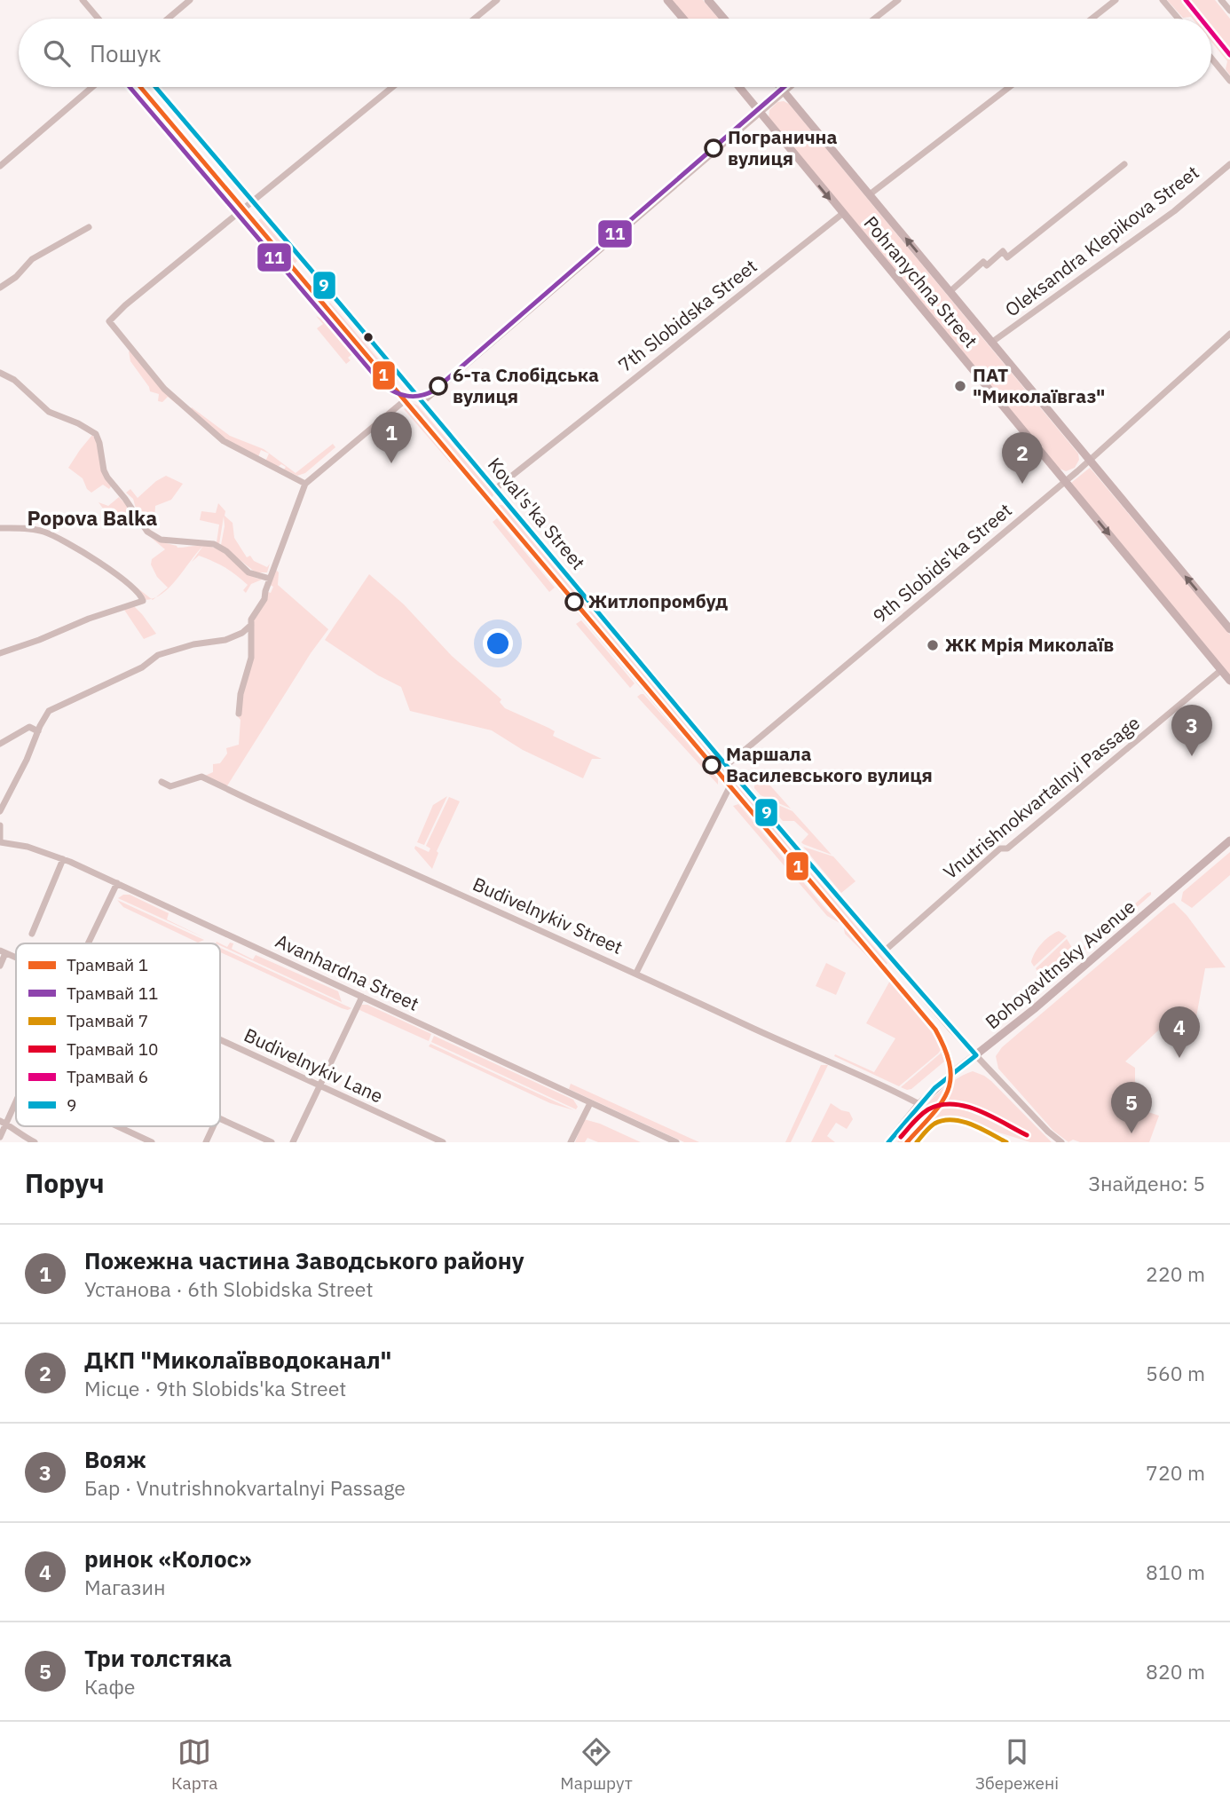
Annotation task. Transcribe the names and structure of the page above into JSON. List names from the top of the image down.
{
  "streets": {
    "main road": ["Pohranychna Street", "Bohoyavltnsky Avenue"],
    "street": [
      "Oleksandra Klepikova Street",
      "7th Slobidska Street",
      "Koval's'ka Street",
      "9th Slobids'ka Street",
      "Vnutrishnokvartalnyi Passage",
      "Budivelnykiv Street",
      "Avanhardna Street",
      "Budivelnykiv Lane"
    ]
  },
  "crossings": [
    ["Oleksandra Klepikova Street", "Pohranychna Street"],
    ["Pohranychna Street", "7th Slobidska Street"],
    ["Pohranychna Street", "9th Slobids'ka Street"],
    ["Pohranychna Street", "Vnutrishnokvartalnyi Passage"],
    ["7th Slobidska Street", "Koval's'ka Street"],
    ["Koval's'ka Street", "9th Slobids'ka Street"],
    ["Koval's'ka Street", "Vnutrishnokvartalnyi Passage"],
    ["Koval's'ka Street", "Bohoyavltnsky Avenue"],
    ["Budivelnykiv Street", "Bohoyavltnsky Avenue"]
  ],
  "districts": ["Popova Balka"],
  "places": [
    "Погранична вулиця",
    "6-та Слобідська вулиця",
    "ПАТ \"Миколаївгаз\"",
    "Житлопромбуд",
    "ЖК Мрія Миколаїв",
    "Маршала Василевського вулиця"
  ],
  "lines": [
    "tram line 6",
    "tram line 1",
    "tram line 11",
    "transit line 9",
    "tram line 10",
    "tram line 7"
  ],
  "legend": [
    "Трамвай 1",
    "Трамвай 11",
    "Трамвай 7",
    "Трамвай 10",
    "Трамвай 6",
    "9"
  ],
  "page": {
    "search": "Пошук",
    "pins": [
      "1",
      "2",
      "3",
      "4",
      "5"
    ],
    "heading": ["Поруч", "Знайдено: 5"],
    "list": [
      {
        "mark": "1",
        "name": "Пожежна частина Заводського району",
        "note": "Установа · 6th Slobidska Street",
        "value": "220 m"
      },
      {
        "mark": "2",
        "name": "ДКП \"Миколаївводоканал\"",
        "note": "Місце · 9th Slobids'ka Street",
        "value": "560 m"
      },
      {
        "mark": "3",
        "name": "Вояж",
        "note": "Бар · Vnutrishnokvartalnyi Passage",
        "value": "720 m"
      },
      {
        "mark": "4",
        "name": "ринок «Колос»",
        "note": "Магазин",
        "value": "810 m"
      },
      {
        "mark": "5",
        "name": "Три толстяка",
        "note": "Кафе",
        "value": "820 m"
      }
    ],
    "nav": ["Карта", "Маршрут", "Збережені"]
  }
}
